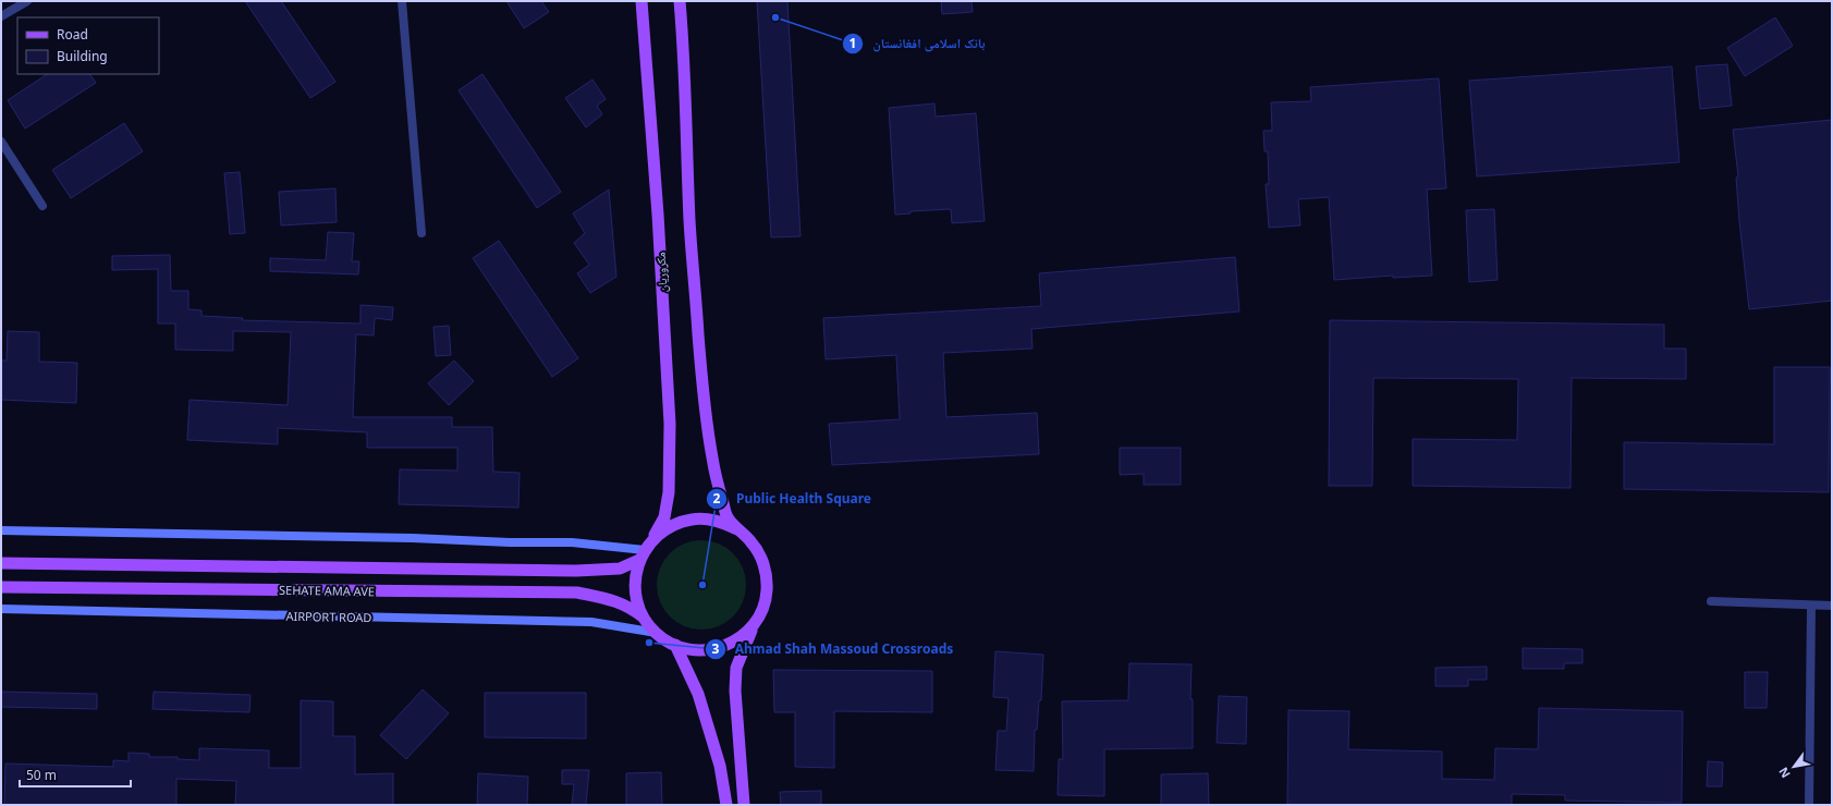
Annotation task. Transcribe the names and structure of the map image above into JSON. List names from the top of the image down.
{
  "streets": {
    "main road": ["مکروریان", "SEHATE AMA AVE", "AIRPORT ROAD"]
  },
  "crossings": [
    ["مکروریان", "SEHATE AMA AVE"],
    ["مکروریان", "AIRPORT ROAD"],
    ["SEHATE AMA AVE", "AIRPORT ROAD"]
  ],
  "places": ["بانک اسلامی افغانستان", "Public Health Square", "Ahmad Shah Massoud Crossroads"],
  "legend": ["Road", "Building"],
  "scale_bar": "50 m",
  "north": "bottom left"
}
